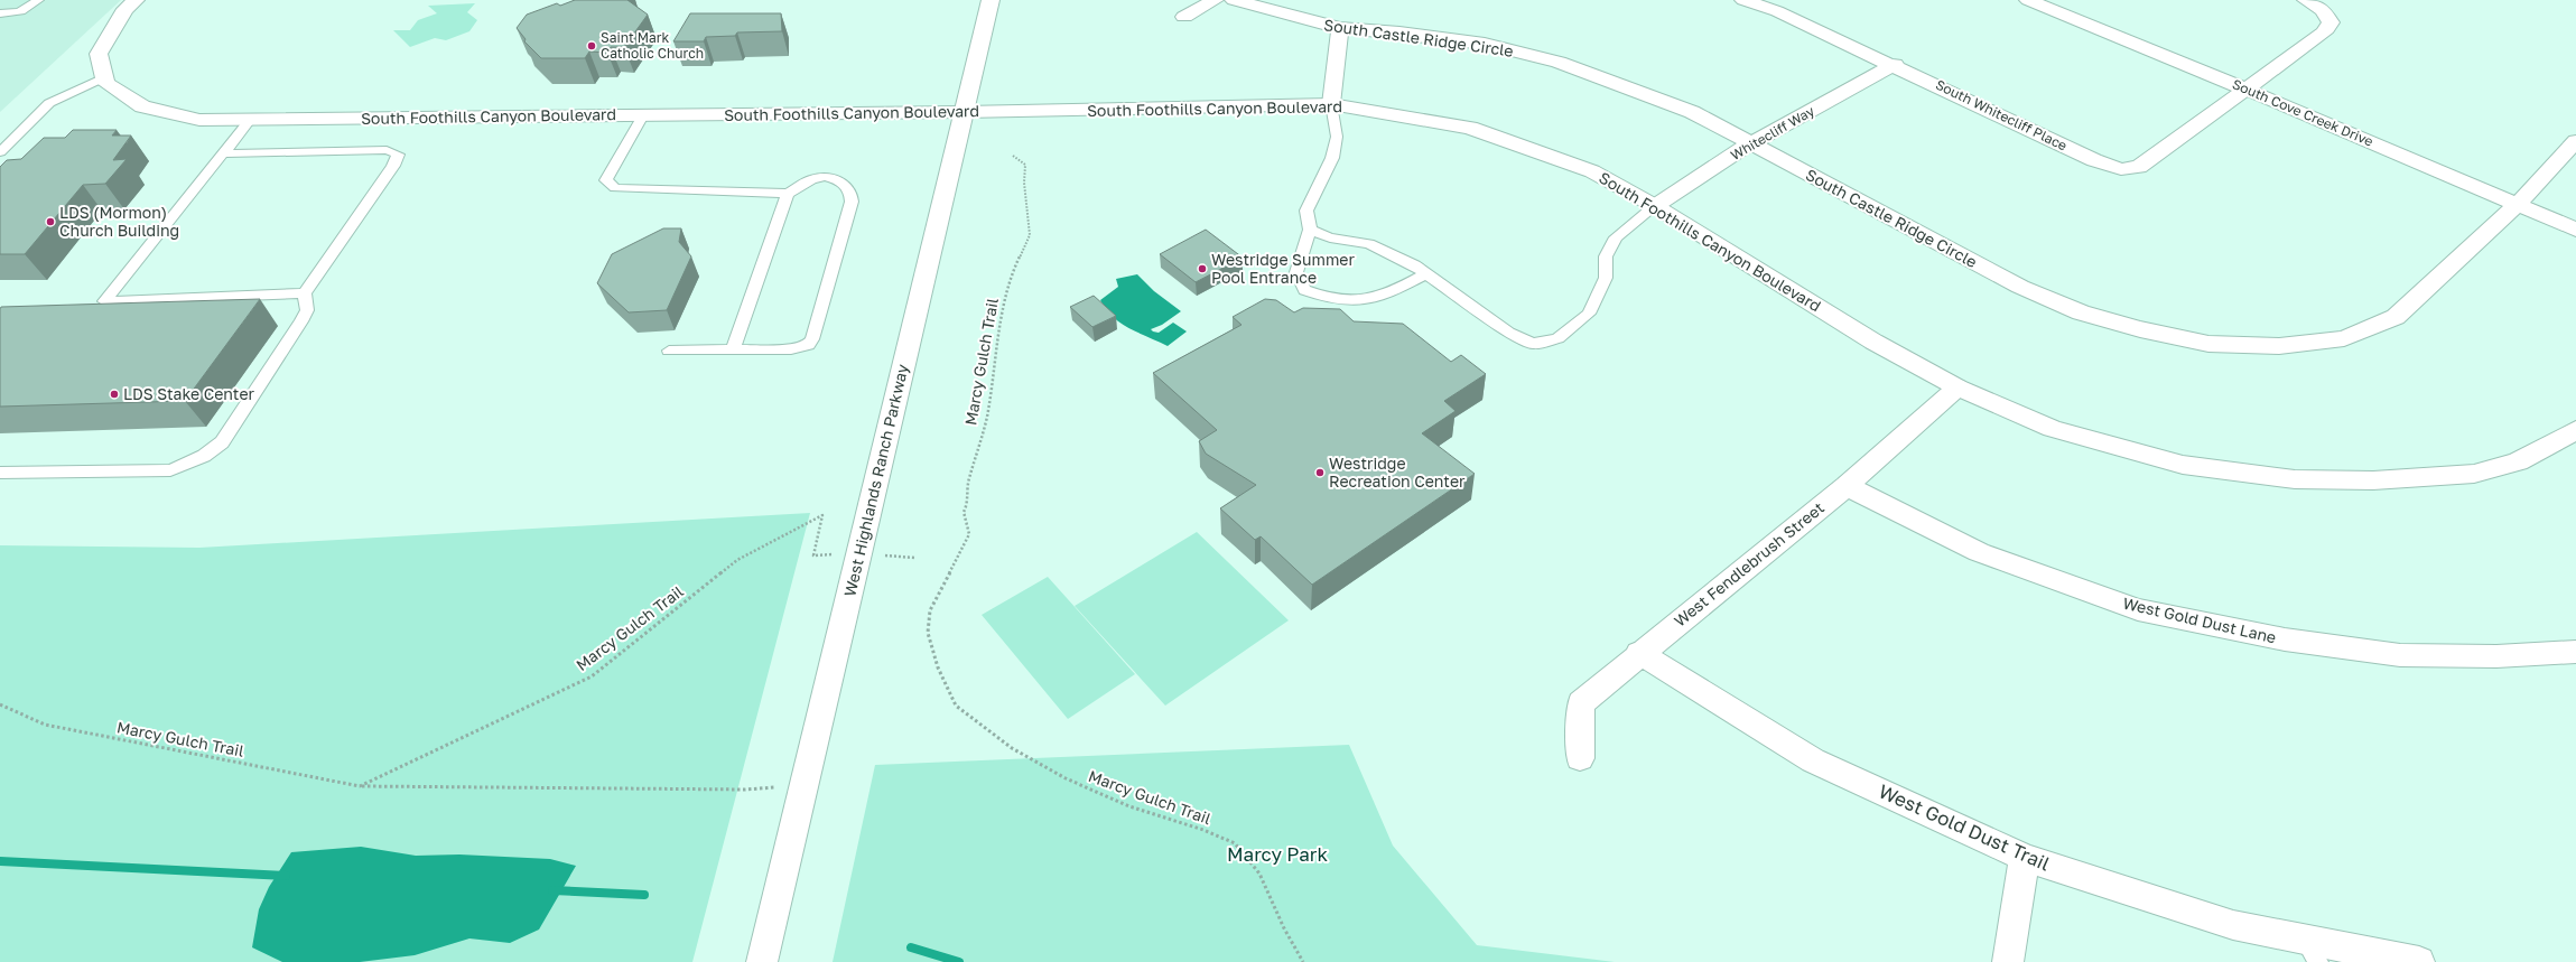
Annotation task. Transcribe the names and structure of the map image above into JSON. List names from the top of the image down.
{
  "streets": {
    "street": [
      "South Castle Ridge Circle",
      "South Foothills Canyon Boulevard",
      "South Cove Creek Drive",
      "South Whitecliff Place",
      "Whitecliff Way",
      "West Highlands Ranch Parkway",
      "West Fendlebrush Street",
      "West Gold Dust Lane",
      "West Gold Dust Trail"
    ],
    "path": ["Marcy Gulch Trail"]
  },
  "crossings": [
    ["South Castle Ridge Circle", "South Cove Creek Drive"],
    ["South Castle Ridge Circle", "Whitecliff Way"],
    ["South Foothills Canyon Boulevard", "Whitecliff Way"],
    ["South Foothills Canyon Boulevard", "West Highlands Ranch Parkway"],
    ["South Foothills Canyon Boulevard", "West Fendlebrush Street"],
    ["South Cove Creek Drive", "South Whitecliff Place"],
    ["South Whitecliff Place", "Whitecliff Way"],
    ["Marcy Gulch Trail", "West Highlands Ranch Parkway"],
    ["West Fendlebrush Street", "West Gold Dust Lane"],
    ["West Fendlebrush Street", "West Gold Dust Trail"]
  ],
  "parks": ["Marcy Park"],
  "places": [
    "Saint Mark Catholic Church",
    "LDS (Mormon) Church Building",
    "Westridge Summer Pool Entrance",
    "LDS Stake Center",
    "Westridge Recreation Center"
  ]
}
